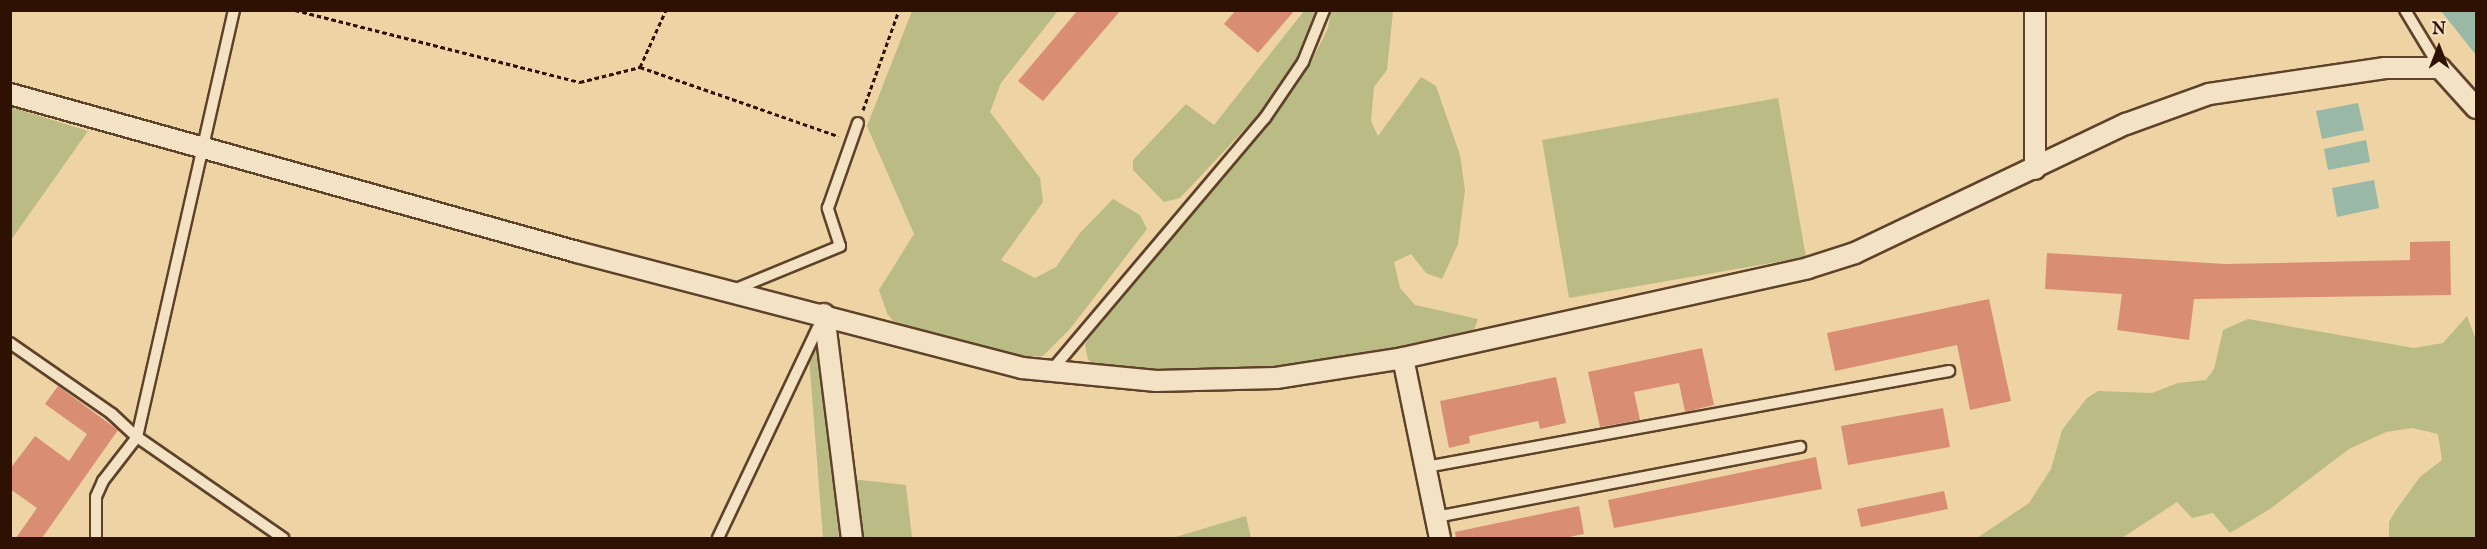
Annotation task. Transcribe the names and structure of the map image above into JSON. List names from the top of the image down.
{
  "north": "top"
}
